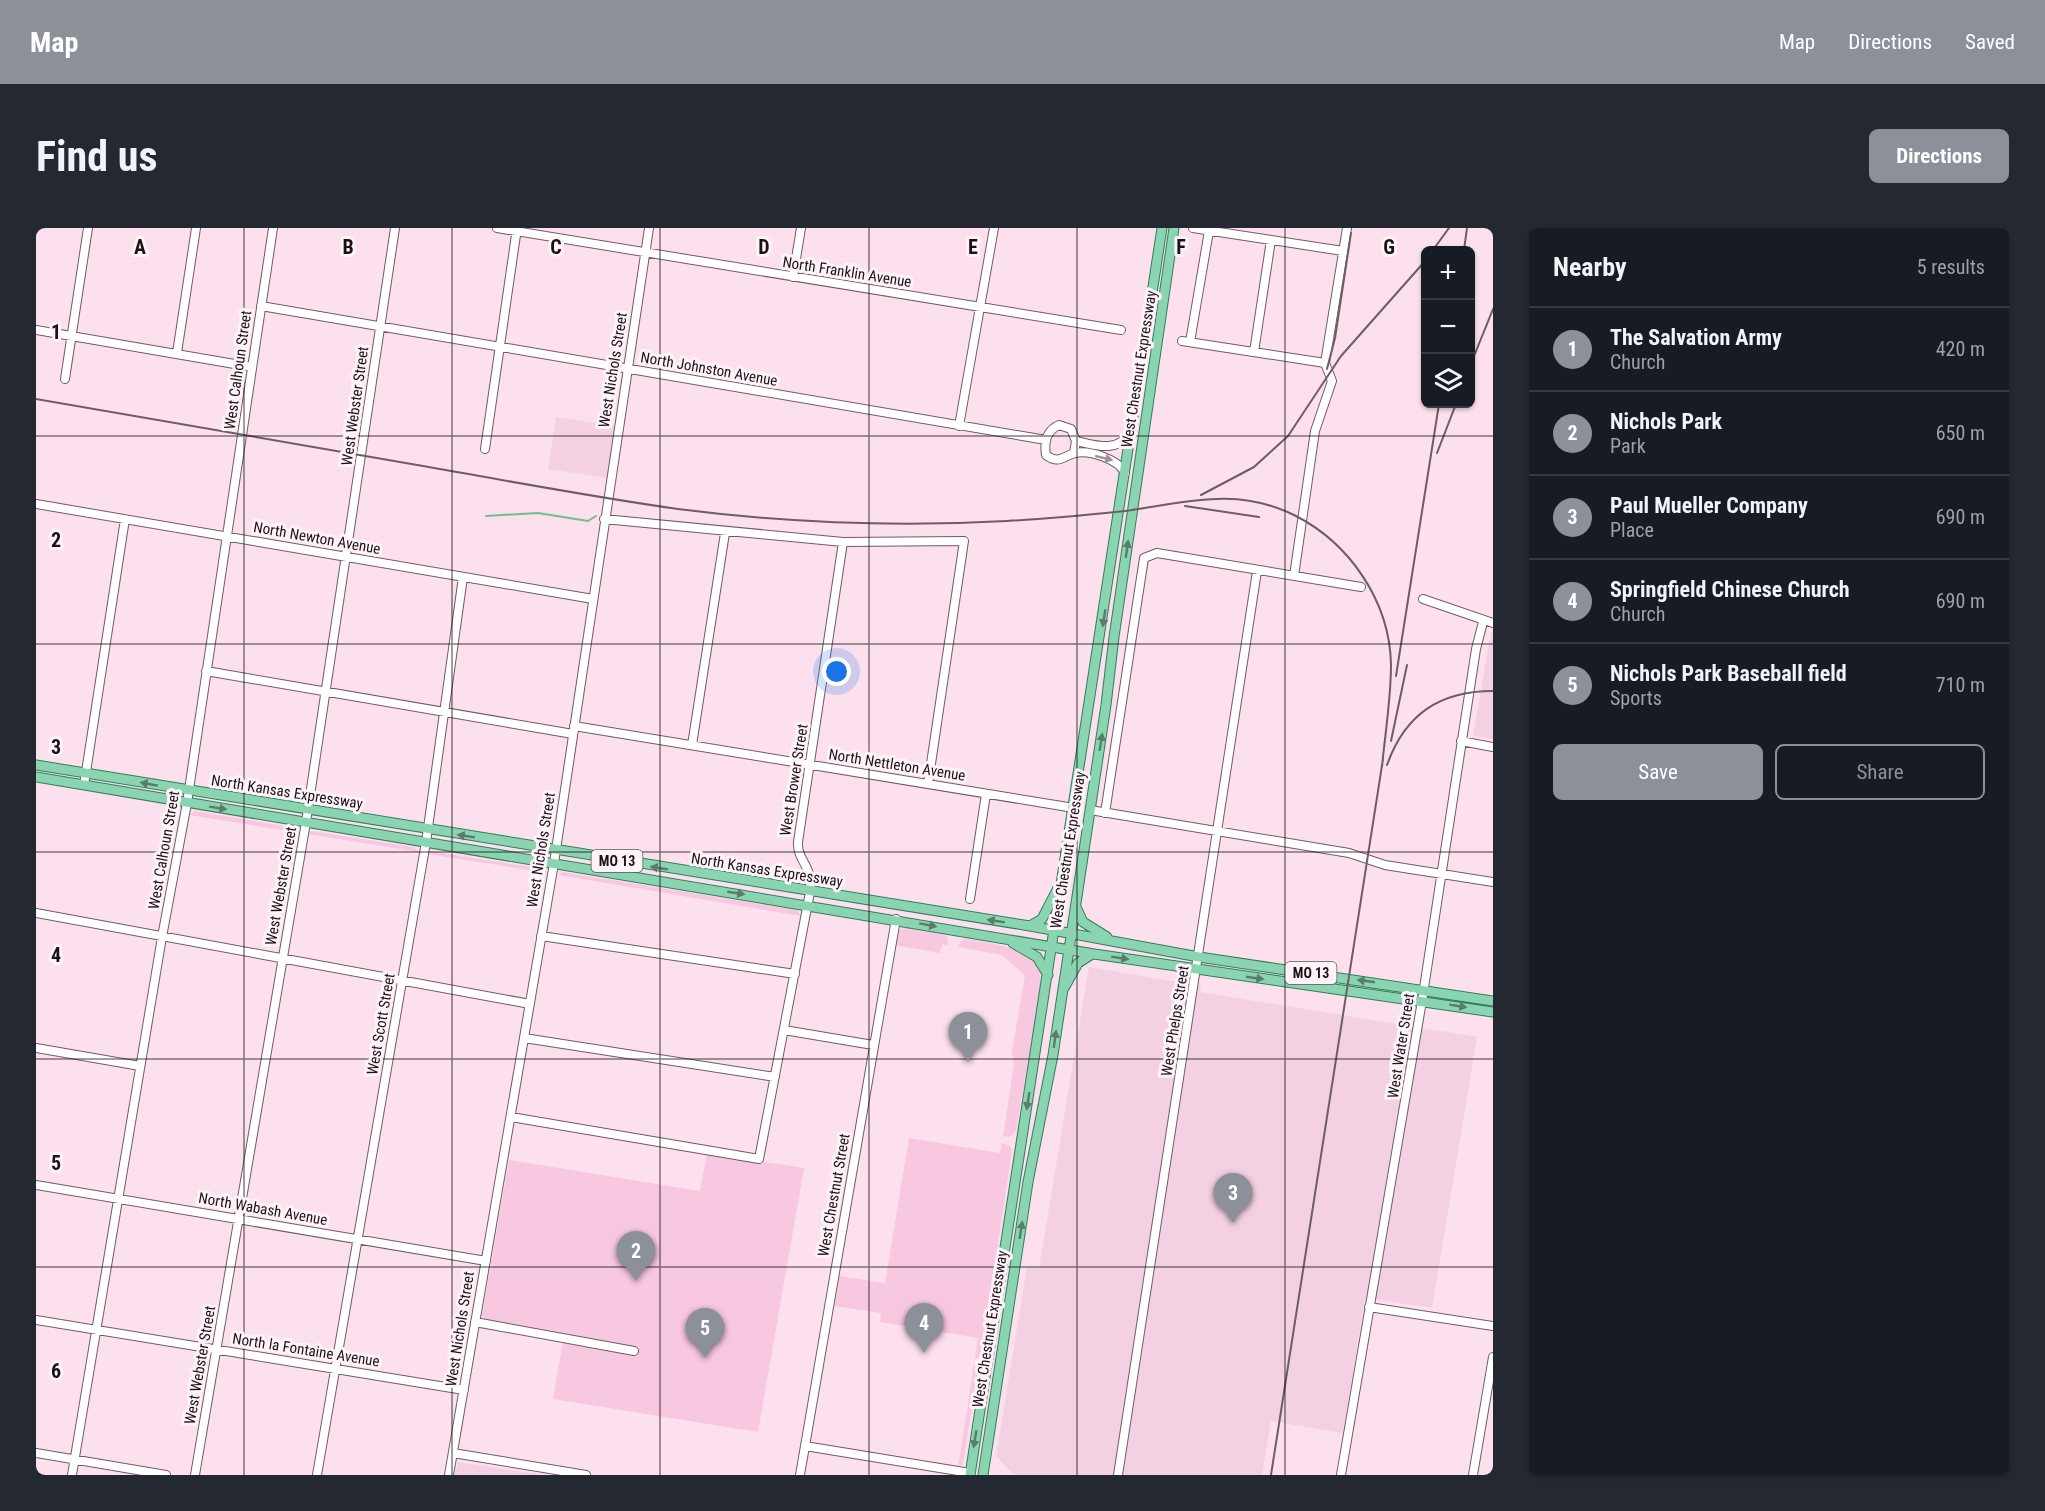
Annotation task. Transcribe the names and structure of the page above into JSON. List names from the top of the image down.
{
  "streets": {
    "main road": ["West Chestnut Expressway", "North Kansas Expressway", "MO 13"],
    "street": [
      "North Franklin Avenue",
      "North Johnston Avenue",
      "West Calhoun Street",
      "West Nichols Street",
      "West Webster Street",
      "North Newton Avenue",
      "North Nettleton Avenue",
      "West Brower Street",
      "West Phelps Street",
      "West Scott Street",
      "West Water Street",
      "West Chestnut Street",
      "North Wabash Avenue",
      "North la Fontaine Avenue"
    ]
  },
  "crossings": [
    ["North Franklin Avenue", "West Nichols Street"],
    ["North Johnston Avenue", "West Calhoun Street"],
    ["North Johnston Avenue", "West Nichols Street"],
    ["North Johnston Avenue", "West Webster Street"],
    ["West Chestnut Expressway", "North Nettleton Avenue"],
    ["West Chestnut Expressway", "North Kansas Expressway"],
    ["West Calhoun Street", "North Newton Avenue"],
    ["West Calhoun Street", "North Nettleton Avenue"],
    ["West Calhoun Street", "North Kansas Expressway"],
    ["West Calhoun Street", "North Wabash Avenue"],
    ["West Calhoun Street", "North la Fontaine Avenue"],
    ["West Nichols Street", "North Newton Avenue"],
    ["West Nichols Street", "North Nettleton Avenue"],
    ["West Nichols Street", "West Brower Street"],
    ["West Nichols Street", "North Kansas Expressway"],
    ["West Nichols Street", "North Wabash Avenue"],
    ["West Nichols Street", "North la Fontaine Avenue"],
    ["West Webster Street", "North Newton Avenue"],
    ["West Webster Street", "North Nettleton Avenue"],
    ["West Webster Street", "North Kansas Expressway"],
    ["West Webster Street", "North Wabash Avenue"],
    ["West Webster Street", "North la Fontaine Avenue"],
    ["North Newton Avenue", "West Scott Street"],
    ["North Nettleton Avenue", "West Brower Street"],
    ["North Nettleton Avenue", "West Scott Street"],
    ["West Brower Street", "North Kansas Expressway"],
    ["North Kansas Expressway", "West Phelps Street"],
    ["North Kansas Expressway", "West Scott Street"],
    ["North Kansas Expressway", "West Water Street"],
    ["North Kansas Expressway", "West Chestnut Street"],
    ["West Scott Street", "North Wabash Avenue"],
    ["West Scott Street", "North la Fontaine Avenue"]
  ],
  "page": {
    "header": "Map",
    "nav": ["Map", "Directions", "Saved"],
    "buttons": [
      "Directions",
      ["Save", "Share"]
    ],
    "title": "Find us",
    "heading": ["Nearby", "5 results"],
    "map_buttons": ["+", "−"],
    "list": [
      {
        "mark": "1",
        "name": "The Salvation Army",
        "note": "Church",
        "value": "420 m"
      },
      {
        "mark": "2",
        "name": "Nichols Park",
        "note": "Park",
        "value": "650 m"
      },
      {
        "mark": "3",
        "name": "Paul Mueller Company",
        "note": "Place",
        "value": "690 m"
      },
      {
        "mark": "4",
        "name": "Springfield Chinese Church",
        "note": "Church",
        "value": "690 m"
      },
      {
        "mark": "5",
        "name": "Nichols Park Baseball field",
        "note": "Sports",
        "value": "710 m"
      }
    ],
    "pins": [
      "1",
      "3",
      "2",
      "4",
      "5"
    ]
  },
  "grid": {
    "columns": [
      "A",
      "B",
      "C",
      "D",
      "E",
      "F",
      "G"
    ],
    "rows": [
      "1",
      "2",
      "3",
      "4",
      "5",
      "6"
    ]
  }
}
